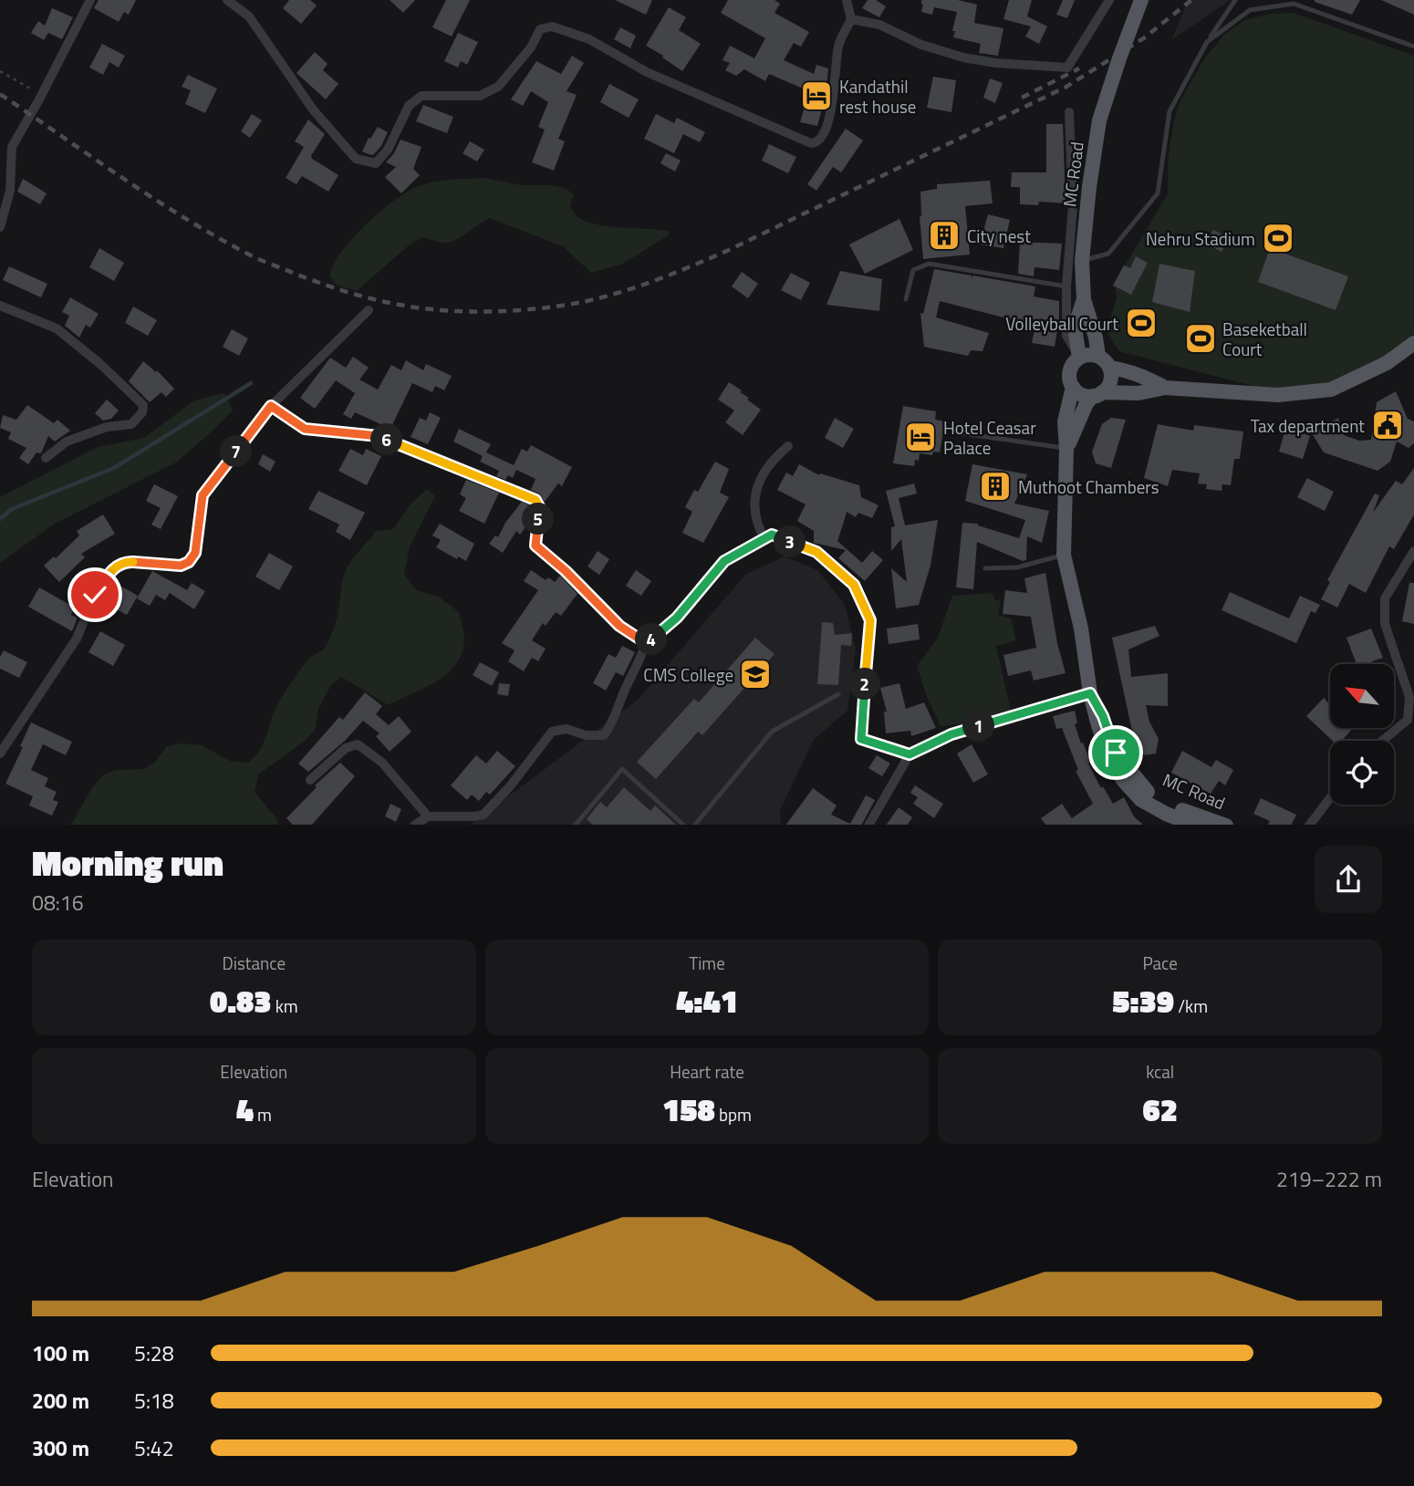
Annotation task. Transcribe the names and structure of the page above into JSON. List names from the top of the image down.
{
  "streets": {
    "main road": ["MC Road"]
  },
  "places": {
    "hotel": ["Kandathil rest house", "Hotel Ceasar Palace"],
    "building": ["City nest", "Muthoot Chambers"],
    "sports": ["Nehru Stadium", "Volleyball Court", "Baseketball Court"],
    "public building": ["Tax department"],
    "school or university": ["CMS College"]
  },
  "north": "top left",
  "page": {
    "pins": [
      "6",
      "7",
      "5",
      "3",
      "4",
      "2",
      "1"
    ],
    "heading": ["Morning run", "08:16"],
    "stats": [
      ["Distance", "0.83 km"],
      ["Time", "4:41"],
      ["Pace", "5:39 /km"],
      ["Elevation", "4 m"],
      ["Heart rate", "158 bpm"],
      ["kcal", "62"]
    ],
    "chart": ["Elevation", "219–222 m"],
    "list": [
      {
        "name": "100 m",
        "note": "5:28"
      },
      {
        "name": "200 m",
        "note": "5:18"
      },
      {
        "name": "300 m",
        "note": "5:42"
      }
    ]
  }
}
